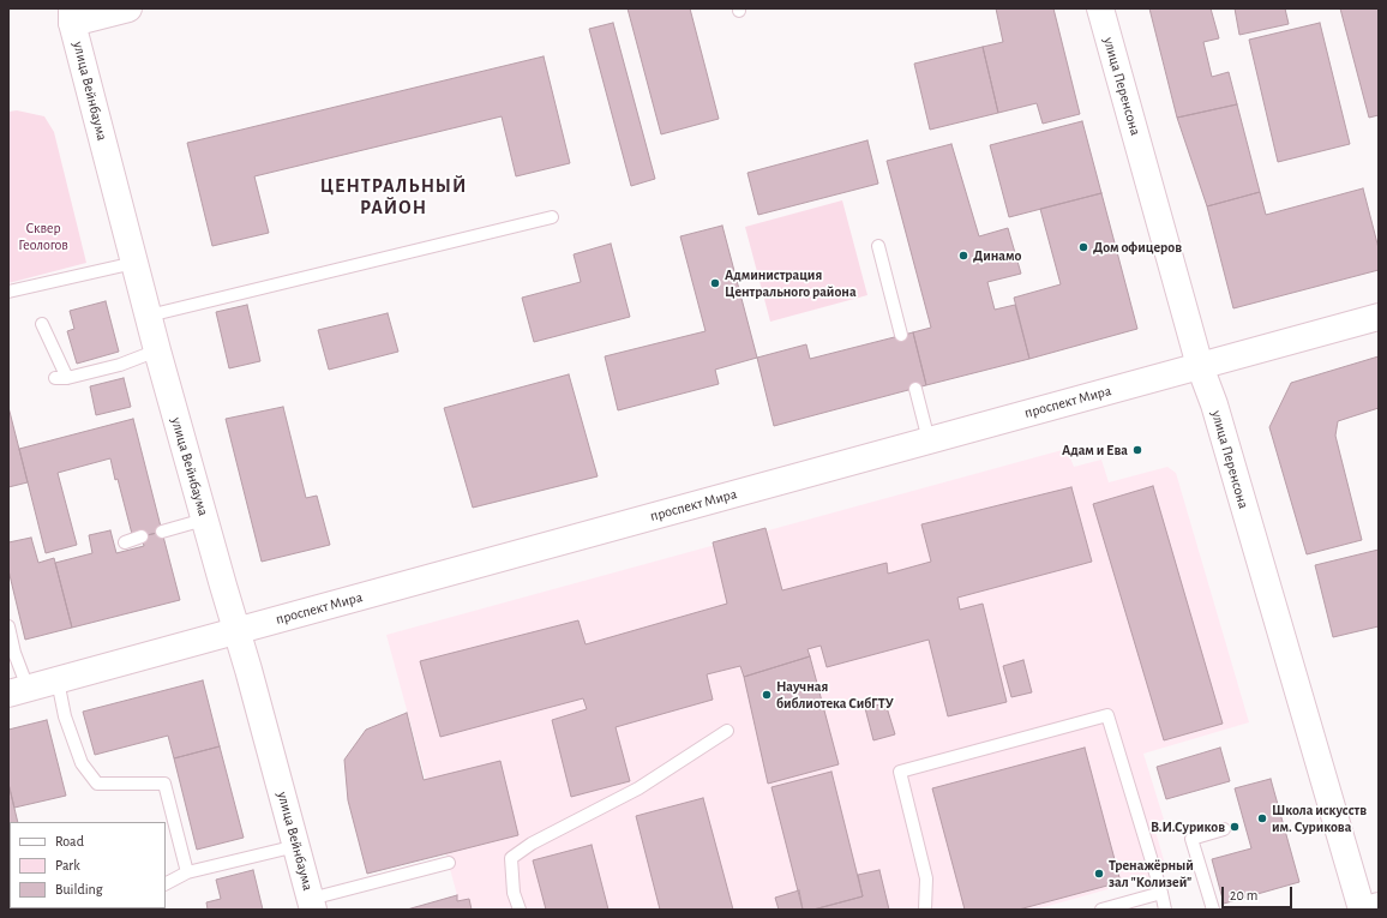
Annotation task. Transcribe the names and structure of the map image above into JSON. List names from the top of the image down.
{
  "streets": {
    "main road": ["улица Перенсона", "улица Вейнбаума", "проспект Мира"]
  },
  "crossings": [
    ["улица Перенсона", "проспект Мира"],
    ["улица Вейнбаума", "проспект Мира"]
  ],
  "districts": ["ЦЕНТРАЛЬНЫЙ РАЙОН"],
  "parks": ["Сквер Геологов"],
  "places": [
    "Дом офицеров",
    "Динамо",
    "Администрация Центрального района",
    "Адам и Ева",
    "Научная библиотека СибГТУ",
    "Школа искусств им. Сурикова",
    "В.И.Суриков",
    "Тренажёрный зал \"Колизей\""
  ],
  "legend": ["Road", "Park", "Building"],
  "scale_bar": "20 m"
}
